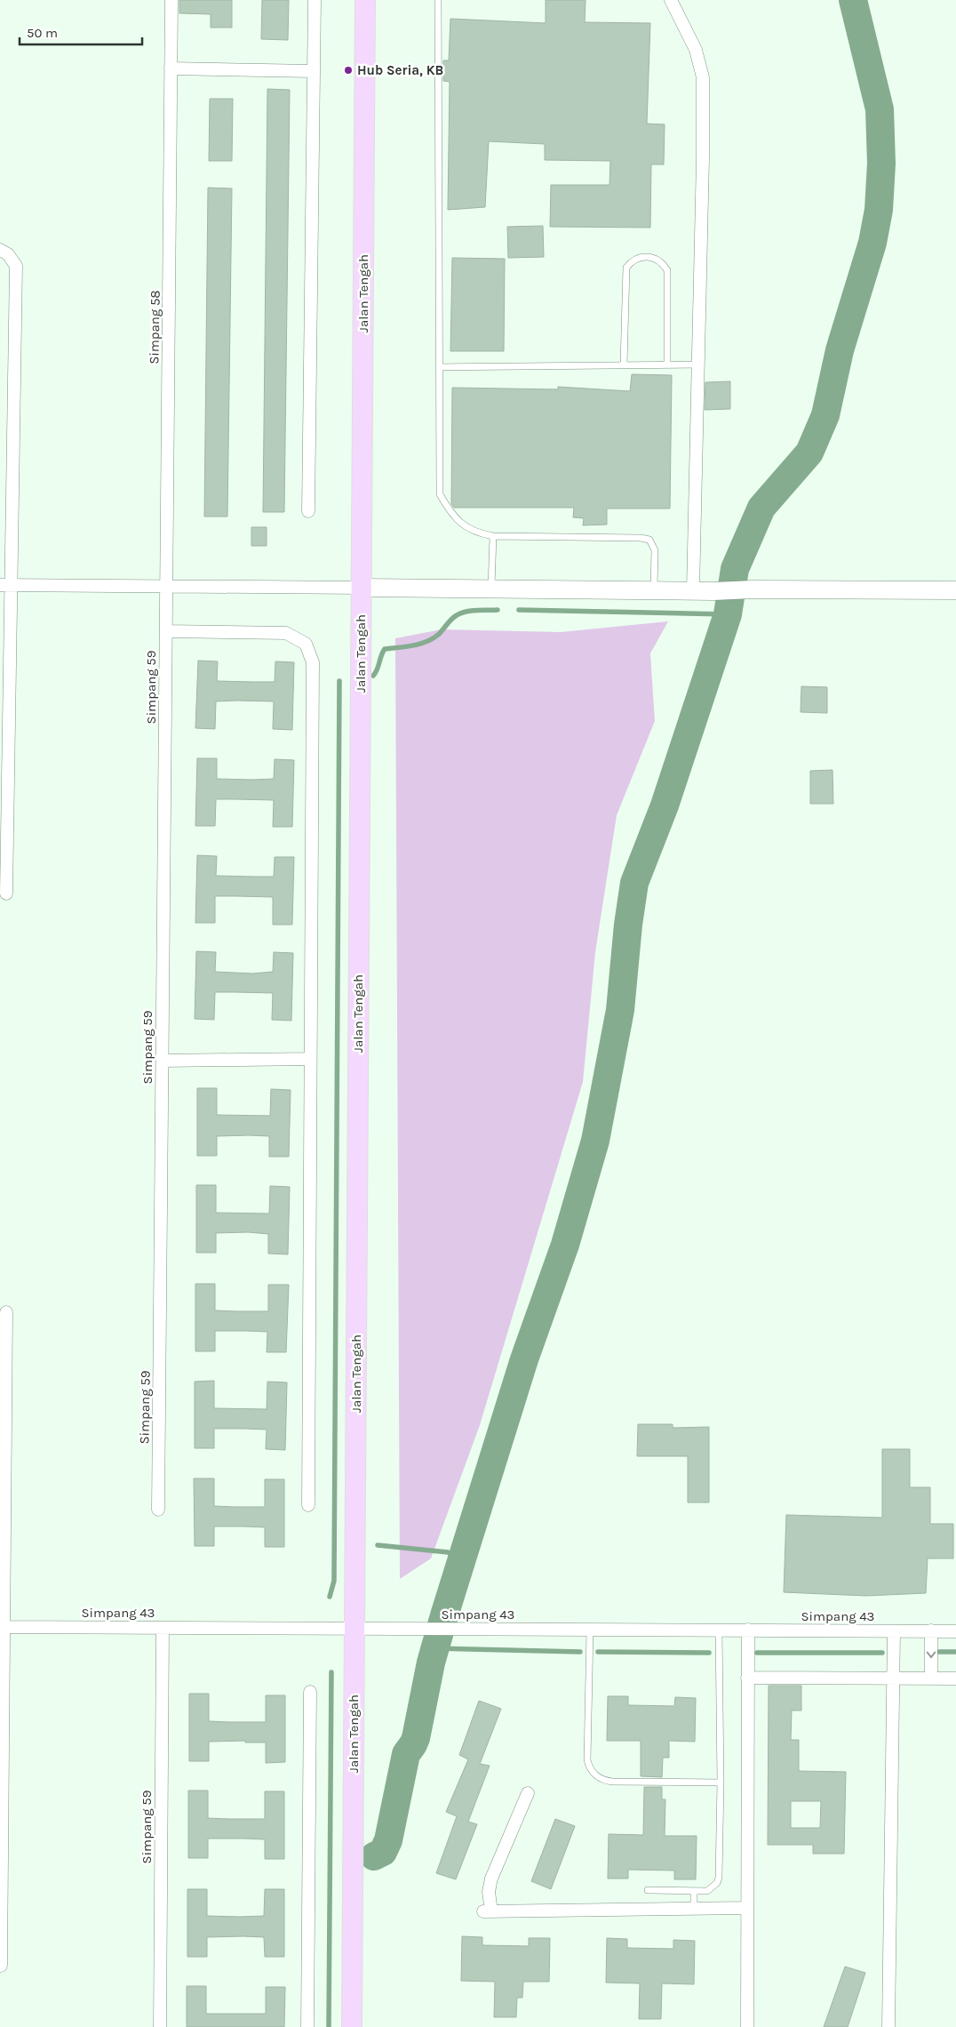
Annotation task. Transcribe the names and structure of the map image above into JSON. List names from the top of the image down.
{
  "streets": {
    "main road": ["Jalan Tengah"],
    "street": ["Simpang 58", "Simpang 59", "Simpang 43"]
  },
  "crossings": [
    ["Jalan Tengah", "Simpang 43"],
    ["Simpang 58", "Simpang 59"],
    ["Simpang 59", "Simpang 43"]
  ],
  "places": ["Hub Seria, KB"],
  "scale_bar": "50 m"
}
